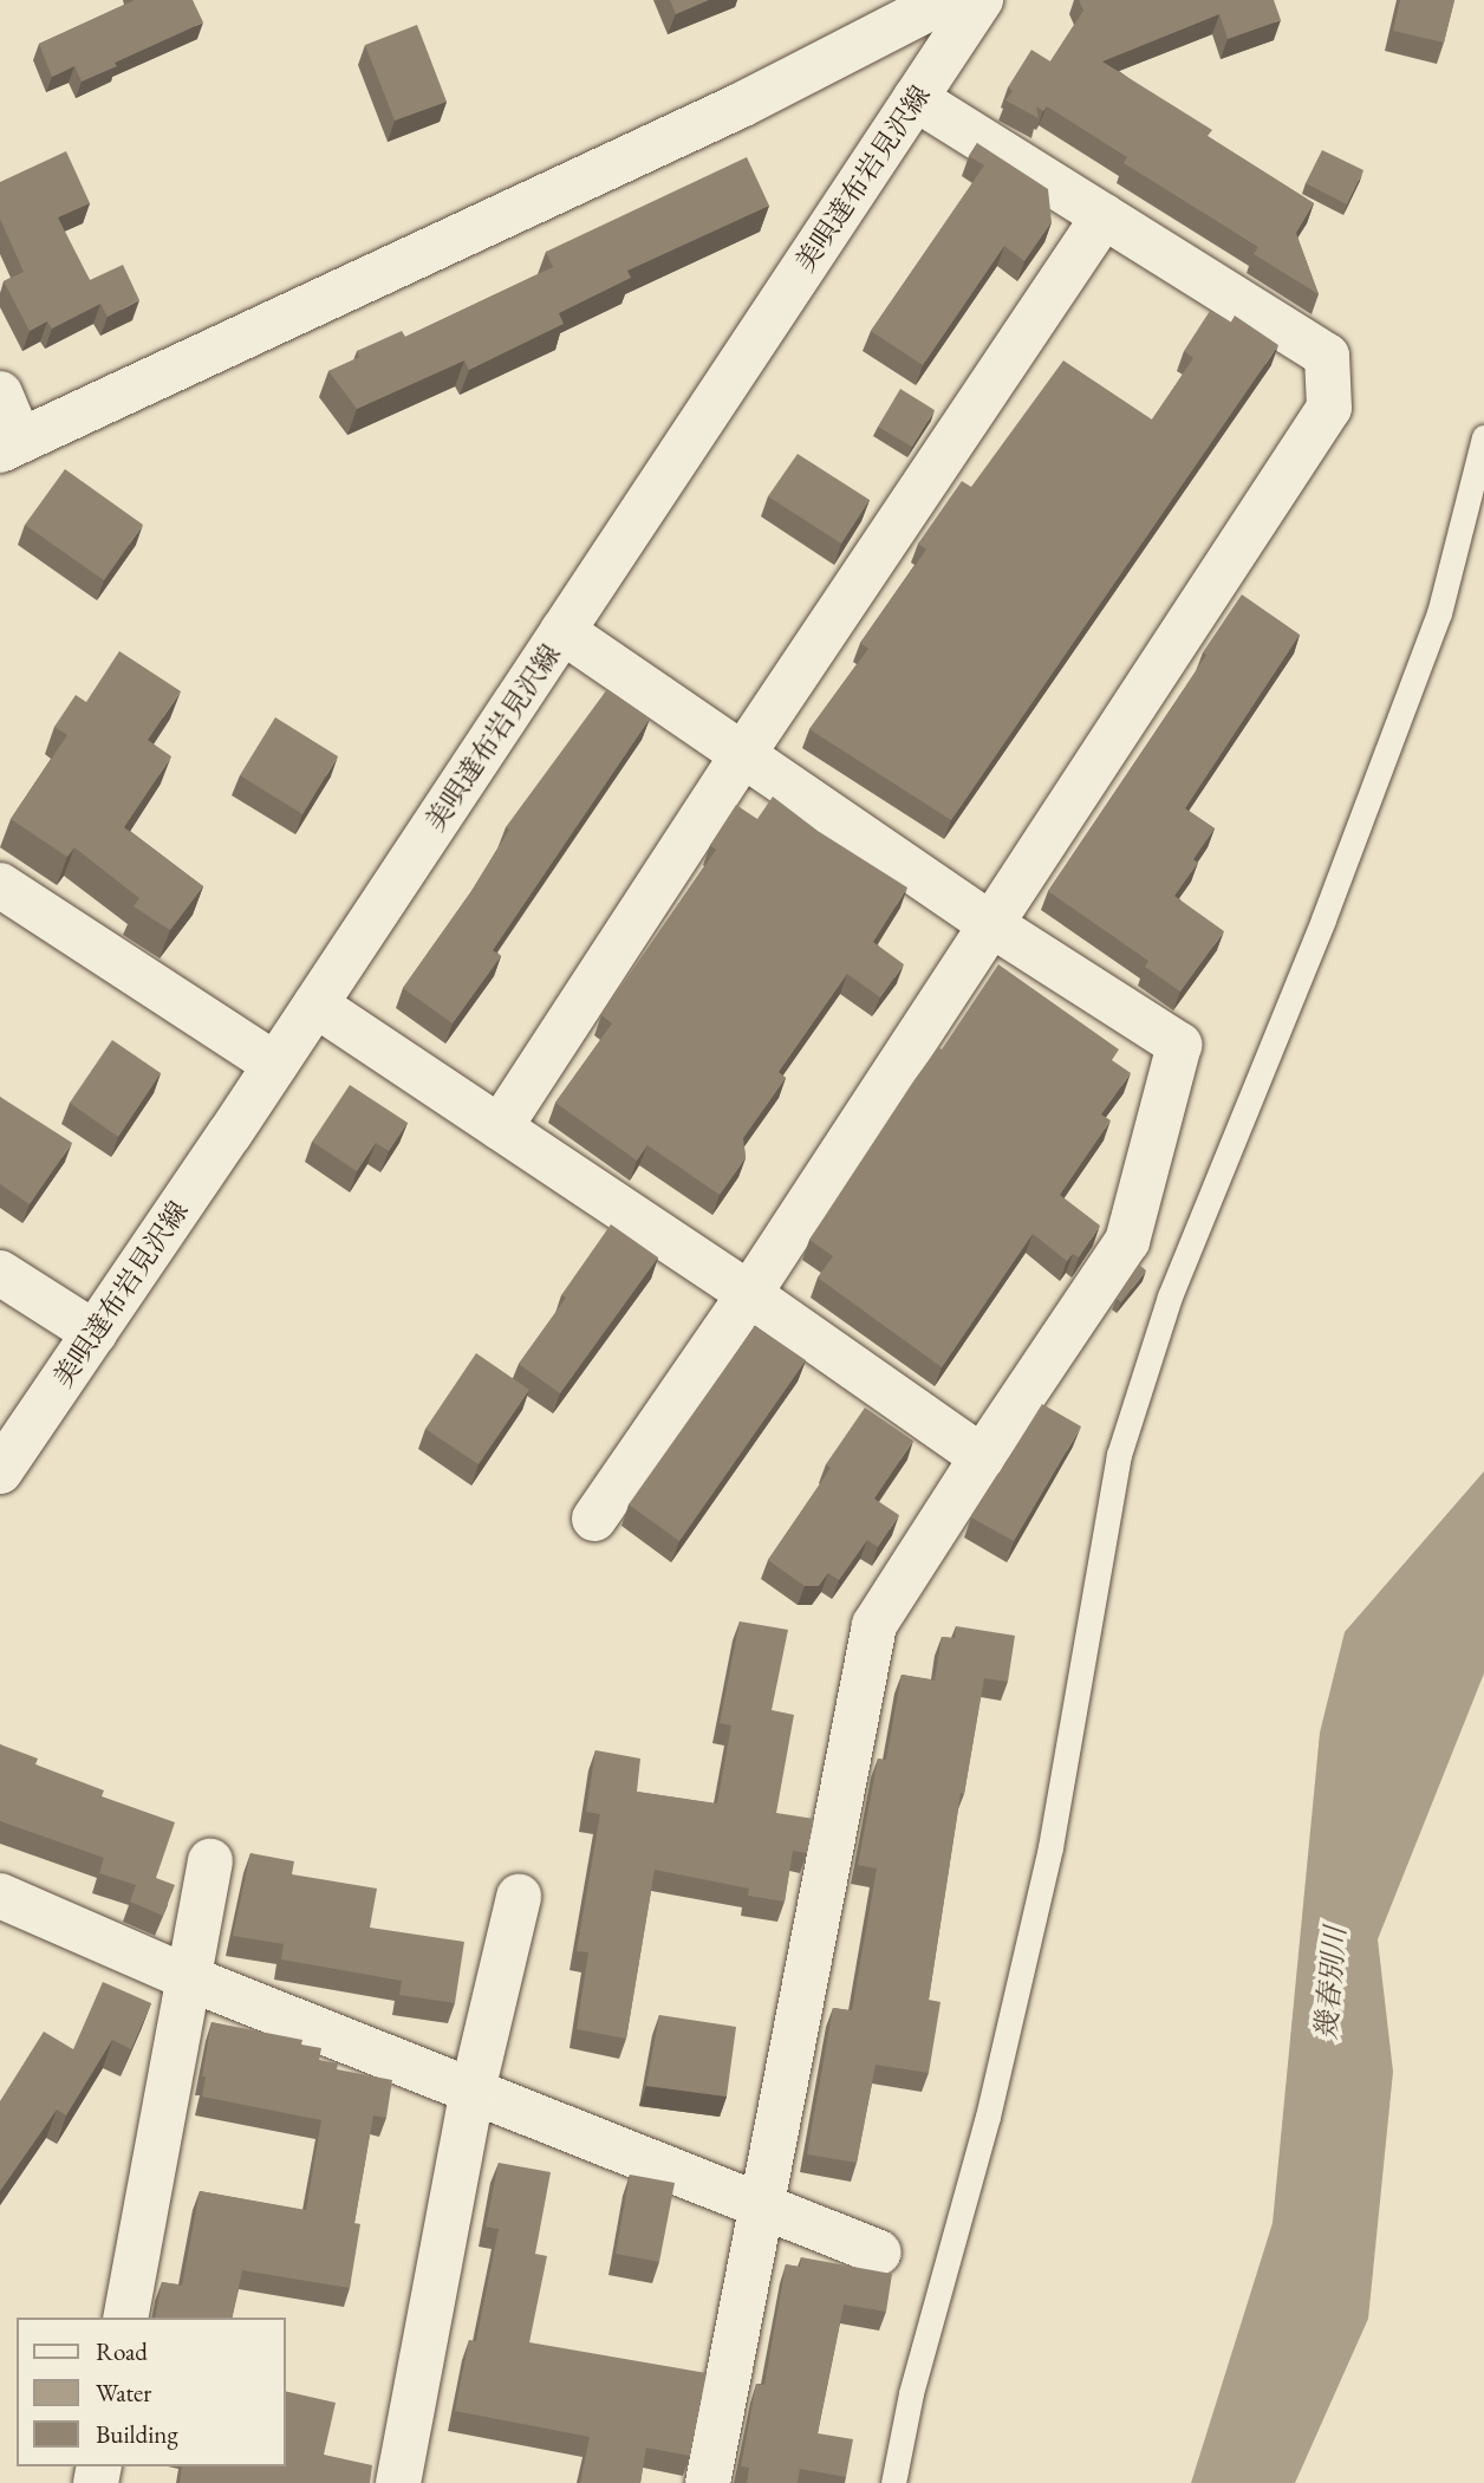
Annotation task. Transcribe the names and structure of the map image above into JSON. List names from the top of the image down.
{
  "streets": {
    "street": ["美唄達布岩見沢線"]
  },
  "water": ["幾春別川"],
  "legend": ["Road", "Water", "Building"]
}
